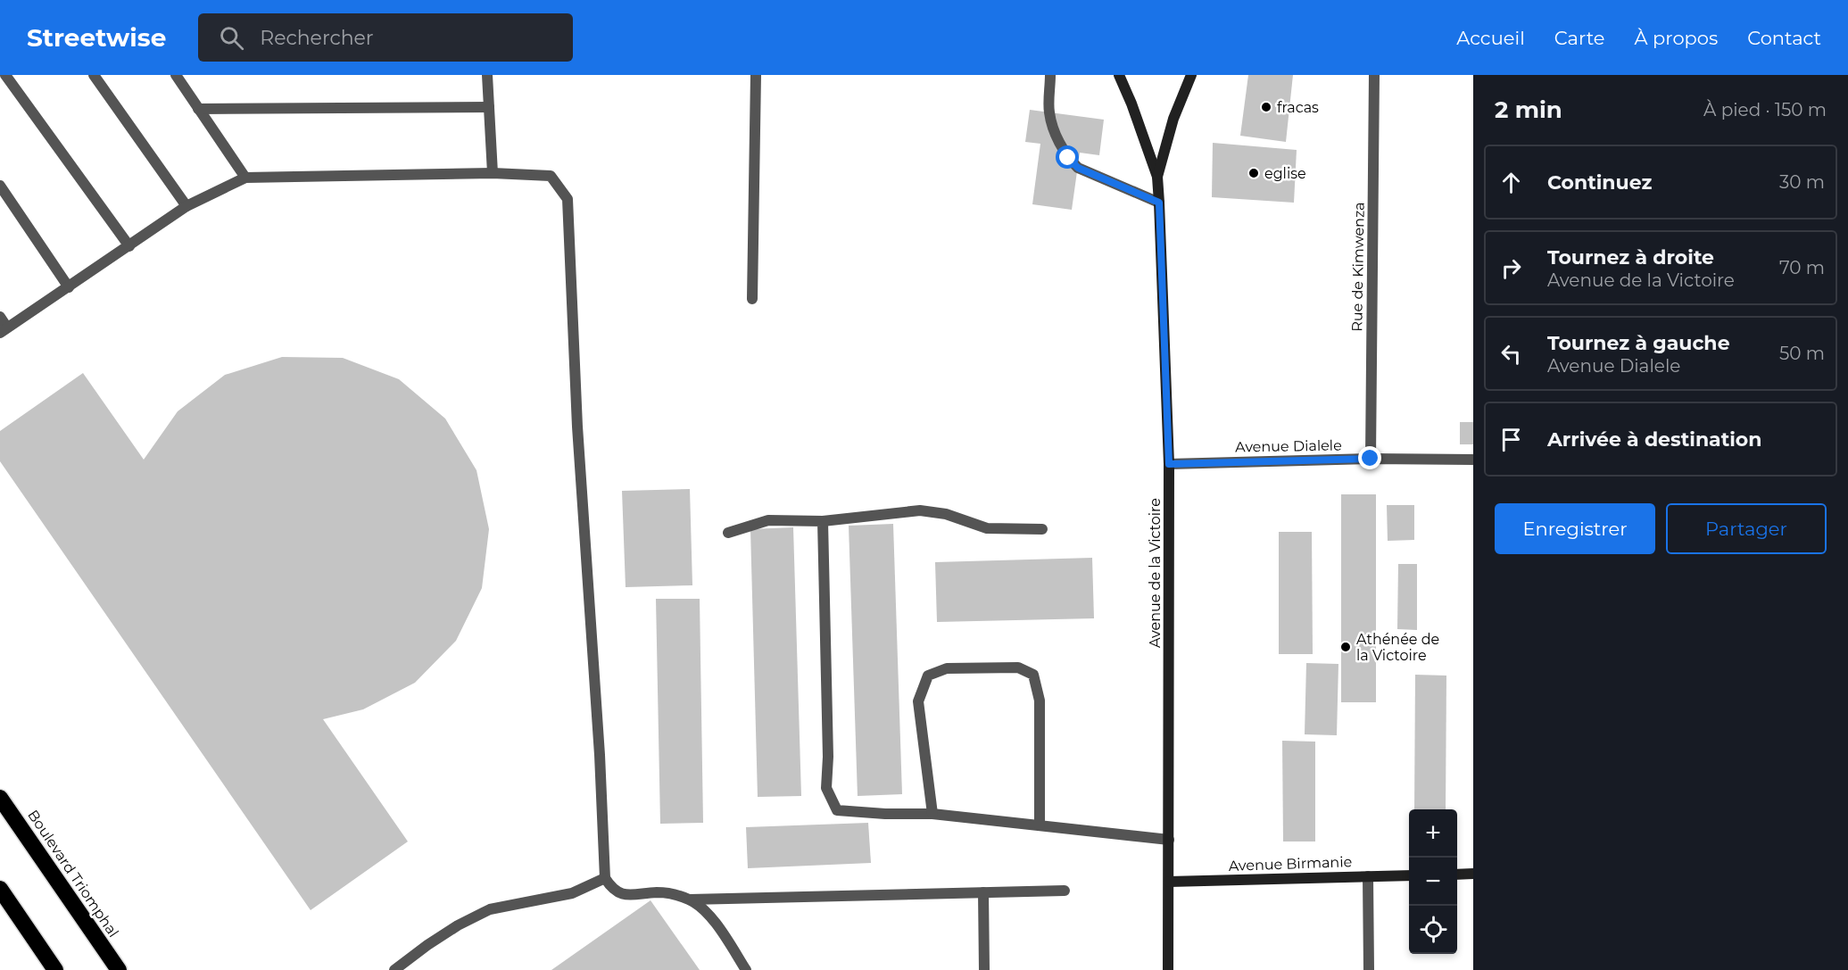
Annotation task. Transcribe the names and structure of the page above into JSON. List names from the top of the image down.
{
  "streets": {
    "highway": ["Boulevard Triomphal"],
    "main road": ["Avenue de la Victoire", "Avenue Birmanie"],
    "street": ["Rue de Kimwenza", "Avenue Dialele"]
  },
  "crossings": [
    ["Rue de Kimwenza", "Avenue Dialele"],
    ["Avenue Dialele", "Avenue de la Victoire"],
    ["Avenue de la Victoire", "Avenue Birmanie"]
  ],
  "places": ["fracas", "eglise", "Athénée de la Victoire"],
  "page": {
    "header": "Streetwise",
    "search": "Rechercher",
    "nav": [
      "Accueil",
      "Carte",
      "À propos",
      "Contact"
    ],
    "heading": ["2 min", "À pied · 150 m"],
    "list": [
      ["Continuez", "30 m"],
      ["Tournez à droite", "Avenue de la Victoire", "70 m"],
      ["Tournez à gauche", "Avenue Dialele", "50 m"],
      "Arrivée à destination"
    ],
    "buttons": ["Enregistrer", "Partager"],
    "map_buttons": ["+", "−"]
  }
}
